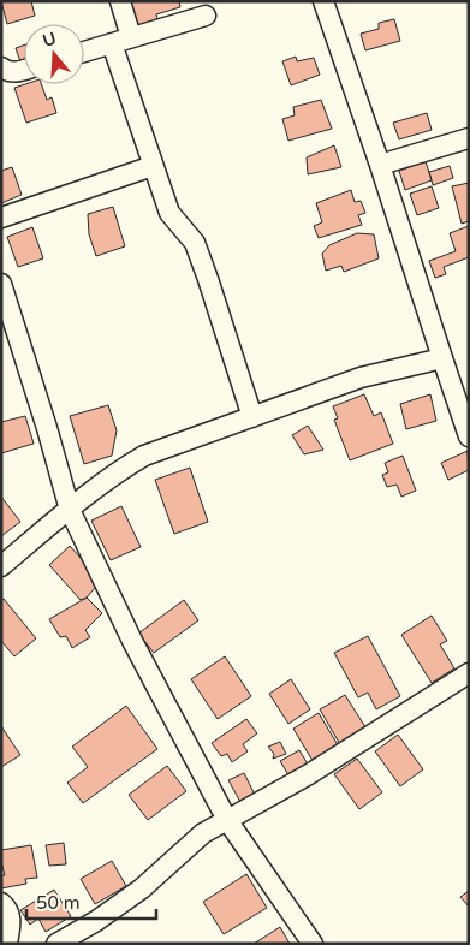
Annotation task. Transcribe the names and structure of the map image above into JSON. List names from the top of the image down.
{
  "scale_bar": "50 m",
  "north": "top"
}
